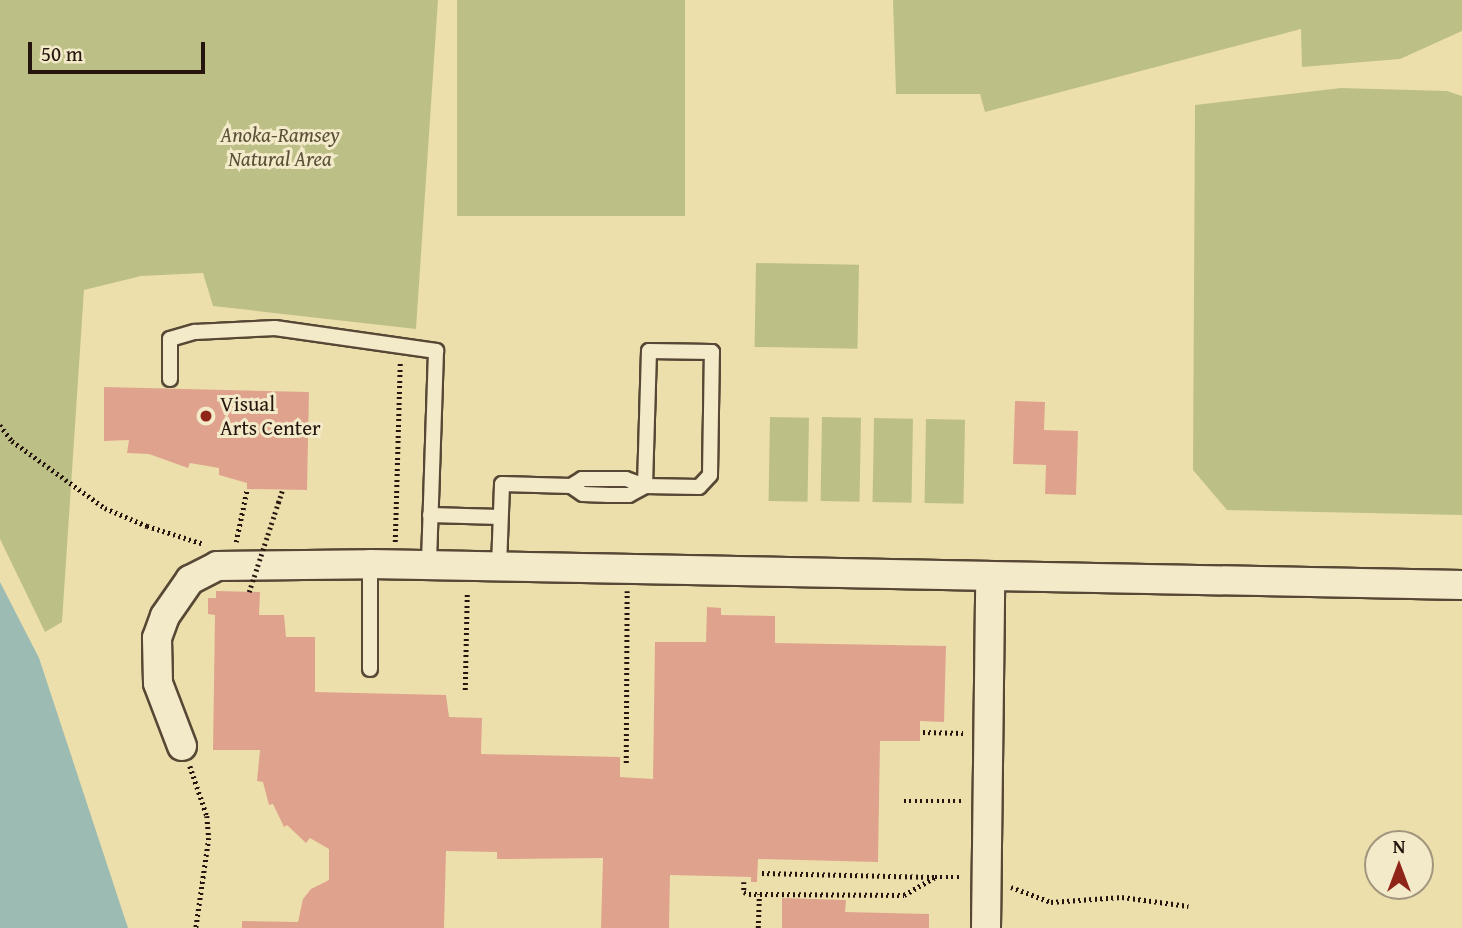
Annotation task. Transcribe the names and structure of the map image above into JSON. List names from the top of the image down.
{
  "parks": ["Anoka-Ramsey Natural Area"],
  "places": ["Visual Arts Center"],
  "scale_bar": "50 m",
  "north": "top"
}
